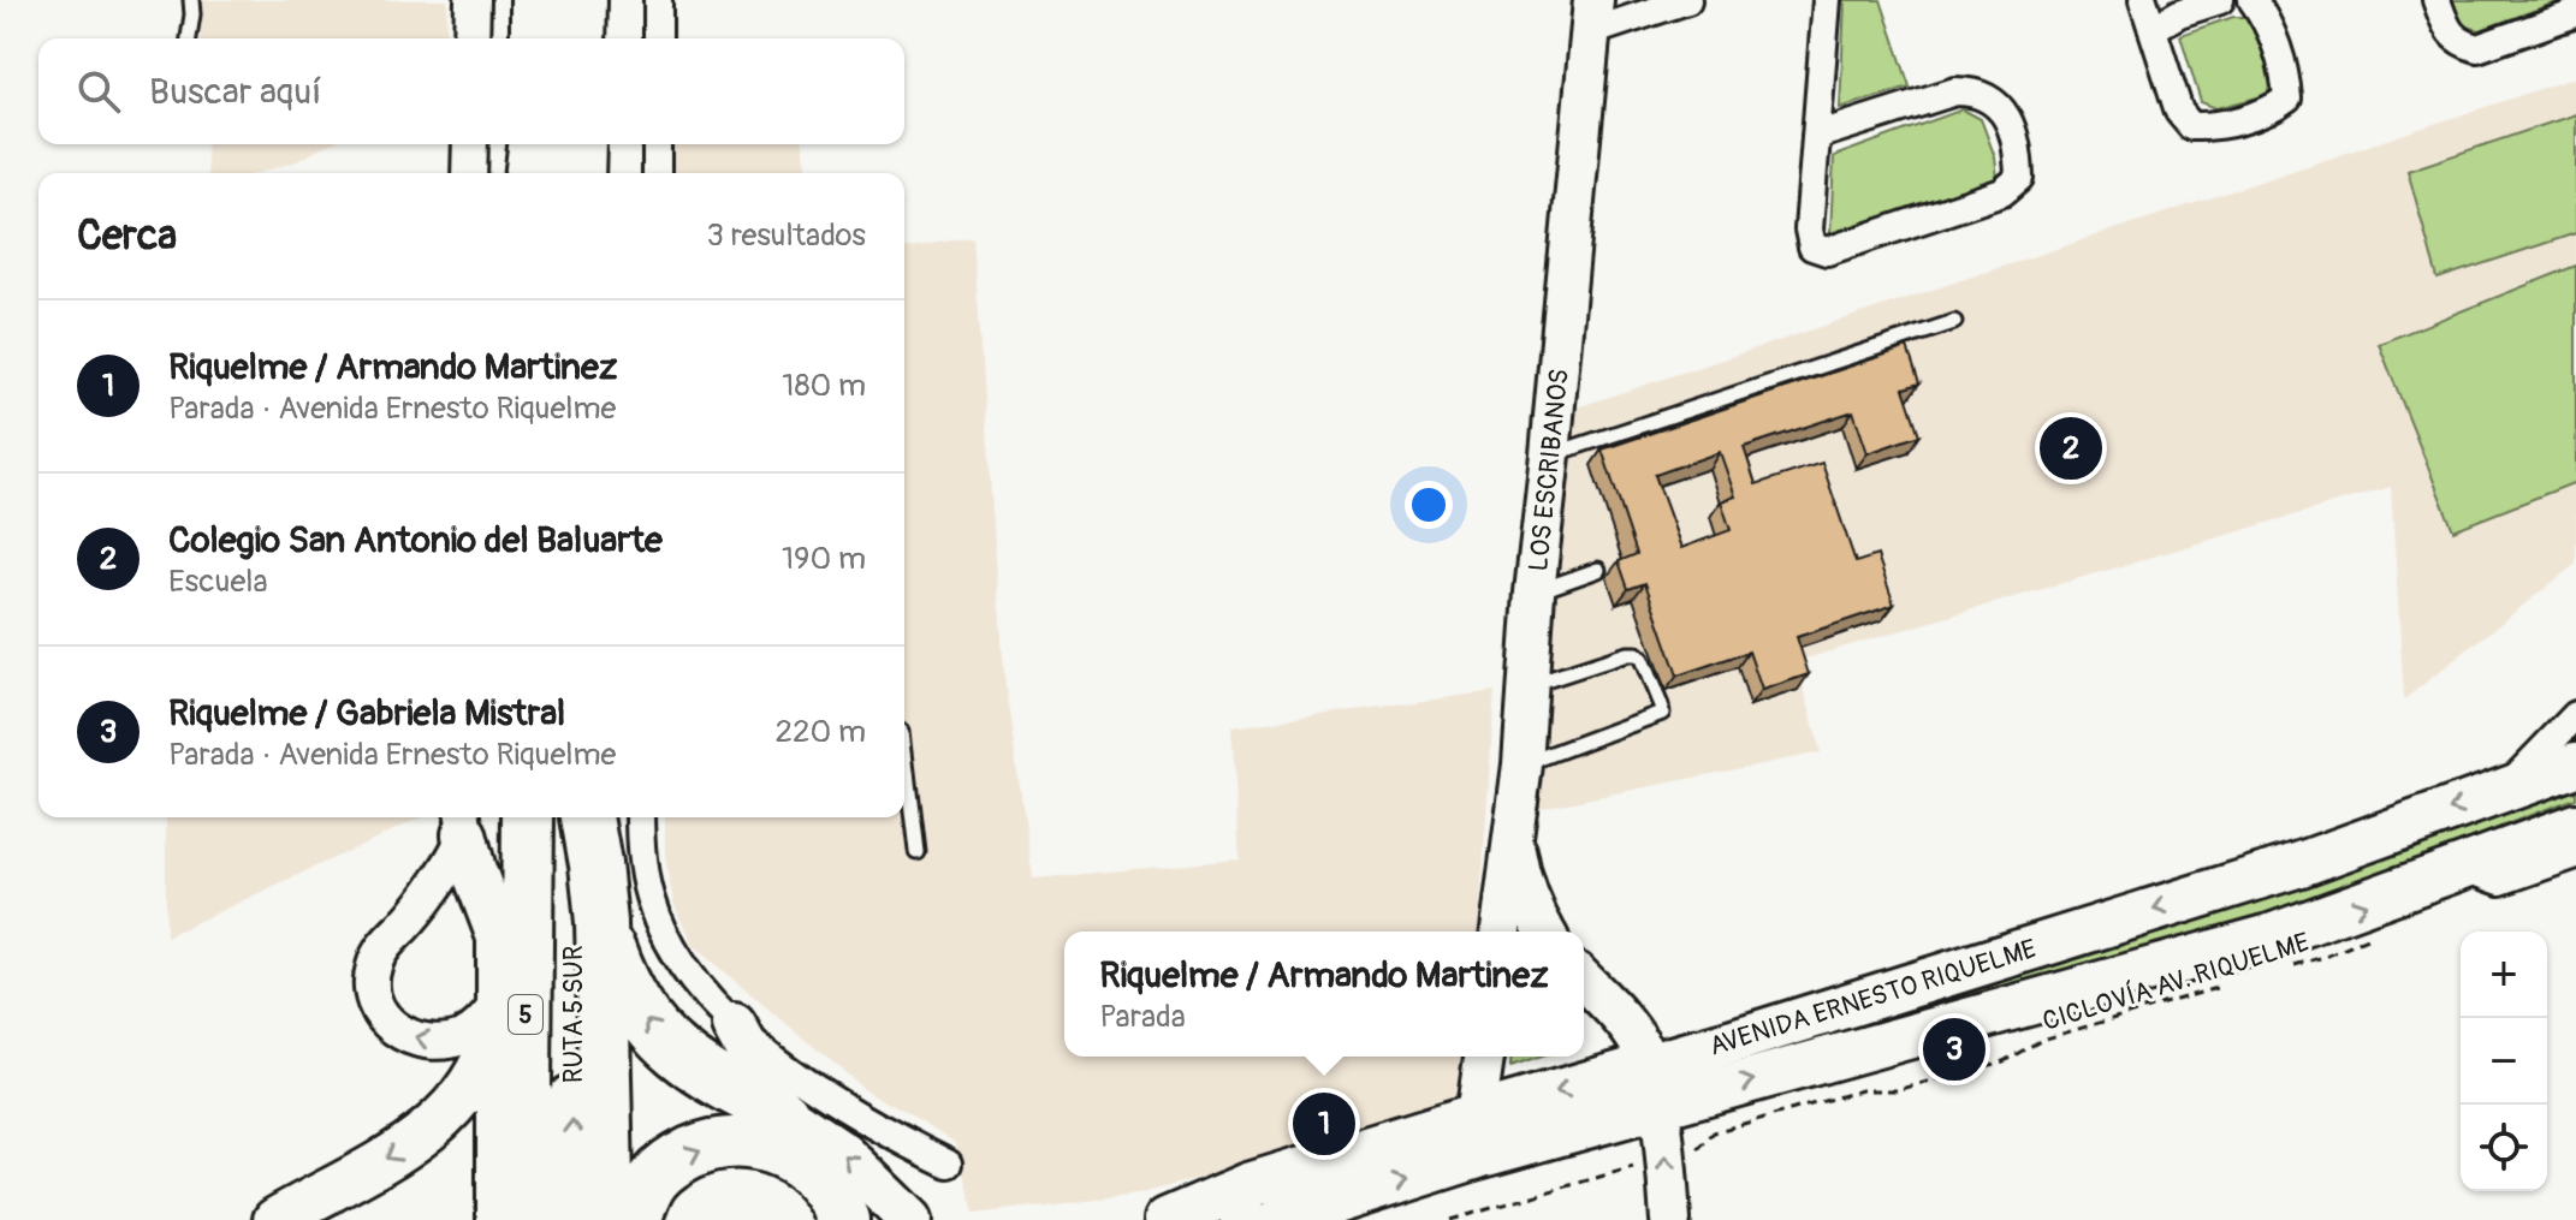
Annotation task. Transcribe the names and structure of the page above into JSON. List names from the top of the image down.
{
  "streets": {
    "highway": ["5", "RUTA 5 SUR"],
    "main road": ["LOS ESCRIBANOS", "AVENIDA ERNESTO RIQUELME"],
    "path": ["CICLOVÍA AV. RIQUELME"]
  },
  "page": {
    "search": "Buscar aquí",
    "heading": ["Cerca", "3 resultados"],
    "list": [
      {
        "mark": "1",
        "name": "Riquelme / Armando Martinez",
        "note": "Parada · Avenida Ernesto Riquelme",
        "value": "180 m"
      },
      {
        "mark": "2",
        "name": "Colegio San Antonio del Baluarte",
        "note": "Escuela",
        "value": "190 m"
      },
      {
        "mark": "3",
        "name": "Riquelme / Gabriela Mistral",
        "note": "Parada · Avenida Ernesto Riquelme",
        "value": "220 m"
      }
    ],
    "pins": ["2", "3", "1"],
    "map_buttons": ["+", "−"],
    "popup": ["Riquelme / Armando Martinez", "Parada"]
  }
}
